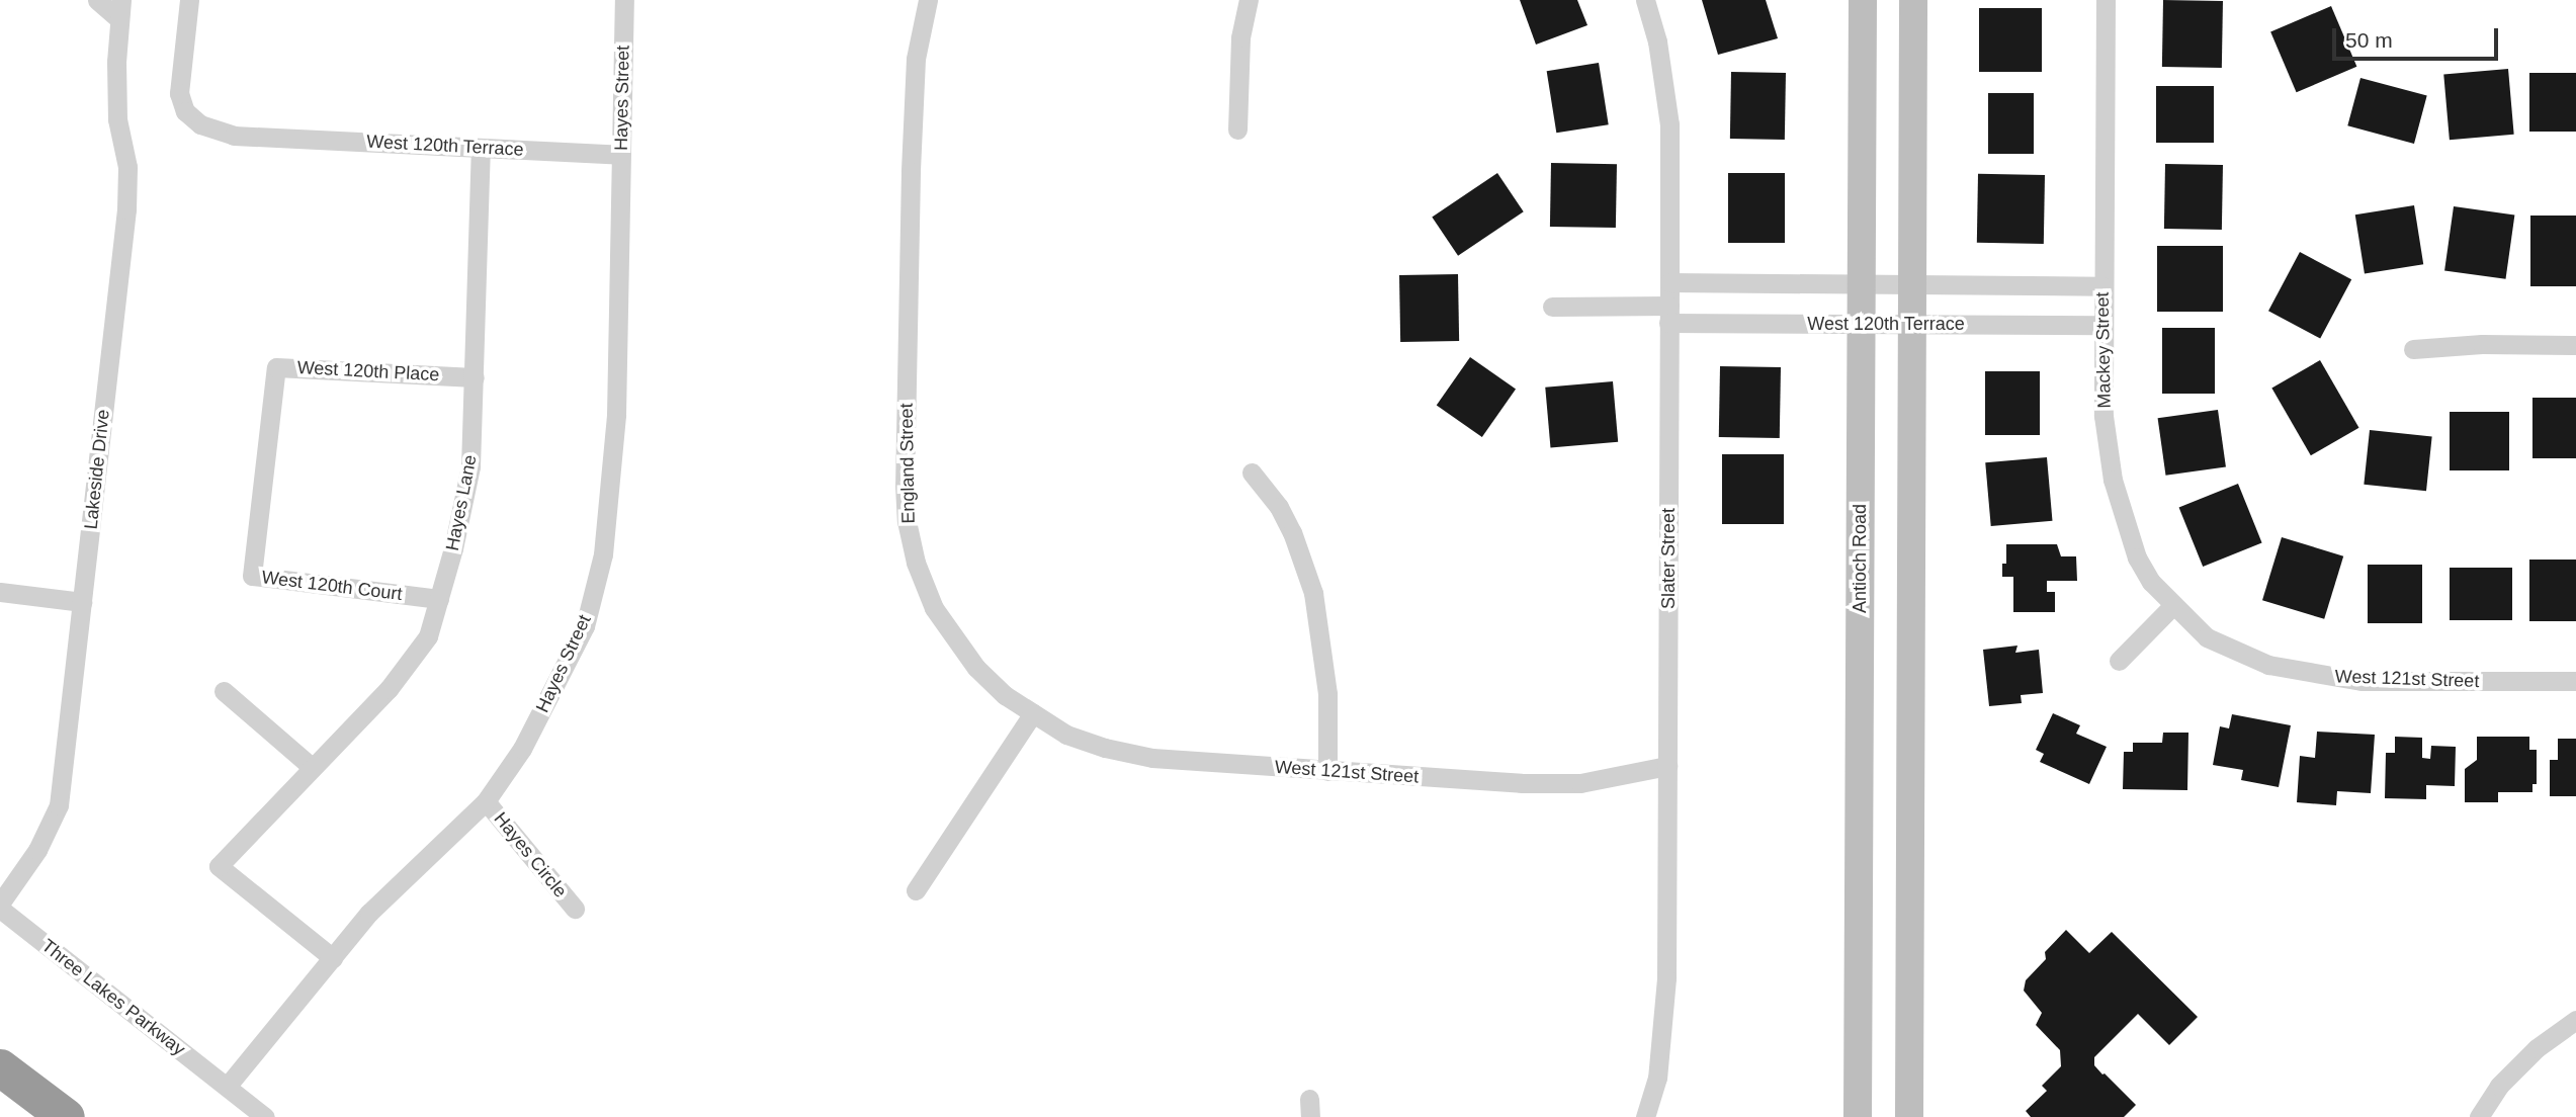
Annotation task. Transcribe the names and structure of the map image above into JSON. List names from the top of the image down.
{
  "streets": {
    "main road": ["Antioch Road"],
    "street": [
      "Hayes Street",
      "West 120th Terrace",
      "Mackey Street",
      "West 120th Place",
      "England Street",
      "Lakeside Drive",
      "Hayes Lane",
      "Slater Street",
      "West 120th Court",
      "West 121st Street",
      "Hayes Circle",
      "Three Lakes Parkway"
    ]
  },
  "crossings": [
    ["Hayes Street", "West 120th Terrace"],
    ["Hayes Street", "Hayes Lane"],
    ["Hayes Street", "Hayes Circle"],
    ["Hayes Street", "Three Lakes Parkway"],
    ["West 120th Terrace", "Mackey Street"],
    ["West 120th Terrace", "Hayes Lane"],
    ["West 120th Terrace", "Slater Street"],
    ["West 120th Terrace", "Antioch Road"],
    ["Mackey Street", "West 121st Street"],
    ["West 120th Place", "Hayes Lane"],
    ["West 120th Place", "West 120th Court"],
    ["England Street", "West 121st Street"],
    ["Hayes Lane", "West 120th Court"],
    ["Slater Street", "West 121st Street"]
  ],
  "scale_bar": "50 m"
}
